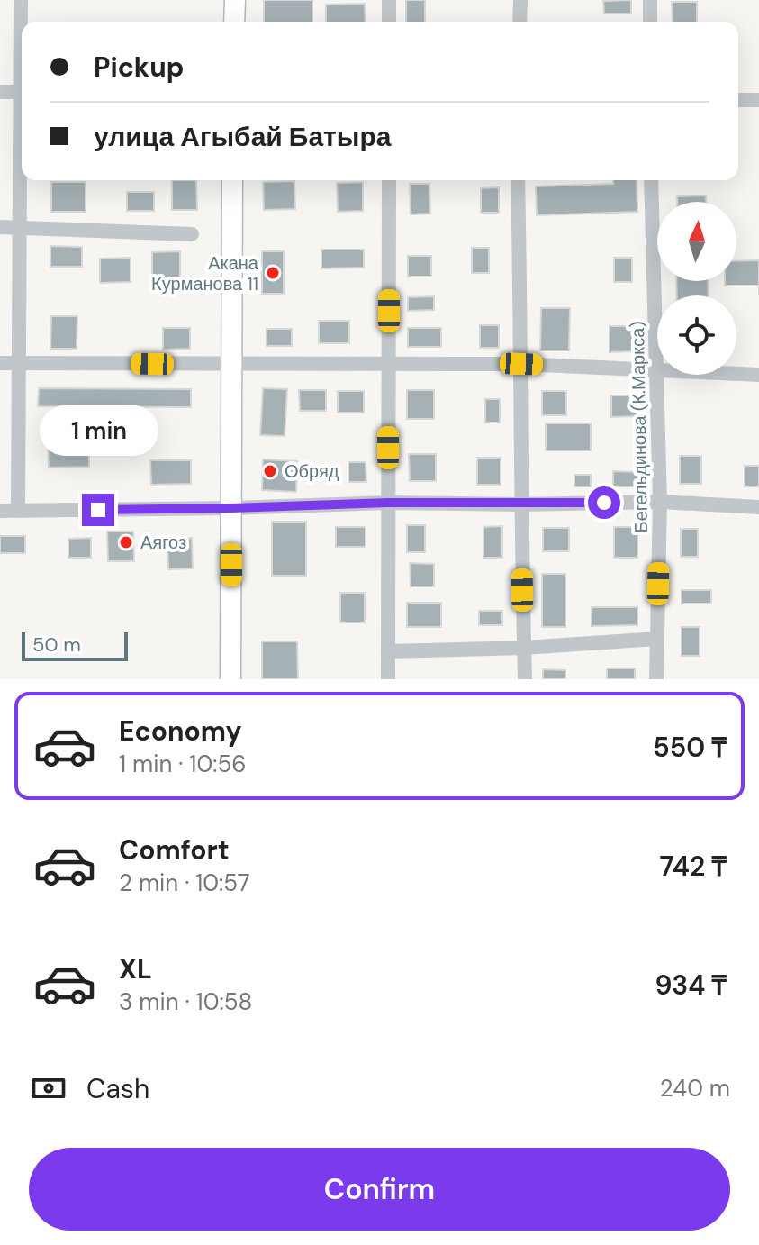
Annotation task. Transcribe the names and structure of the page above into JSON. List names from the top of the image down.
{
  "streets": {
    "street": ["Бегельдинова (К.Маркса)"]
  },
  "places": ["Акана Курманова 11", "Обряд", "Аягоз"],
  "scale_bar": "50 m",
  "north": "top",
  "page": {
    "banner": ["Pickup", "улица Агыбай Батыра"],
    "bubble": "1 min",
    "scale": "50 m",
    "list": [
      {
        "name": "Economy",
        "note": "1 min · 10:56",
        "value": "550 ₸"
      },
      {
        "name": "Comfort",
        "note": "2 min · 10:57",
        "value": "742 ₸"
      },
      {
        "name": "XL",
        "note": "3 min · 10:58",
        "value": "934 ₸"
      }
    ],
    "pay": ["Cash", "240 m"],
    "buttons": "Confirm"
  }
}
